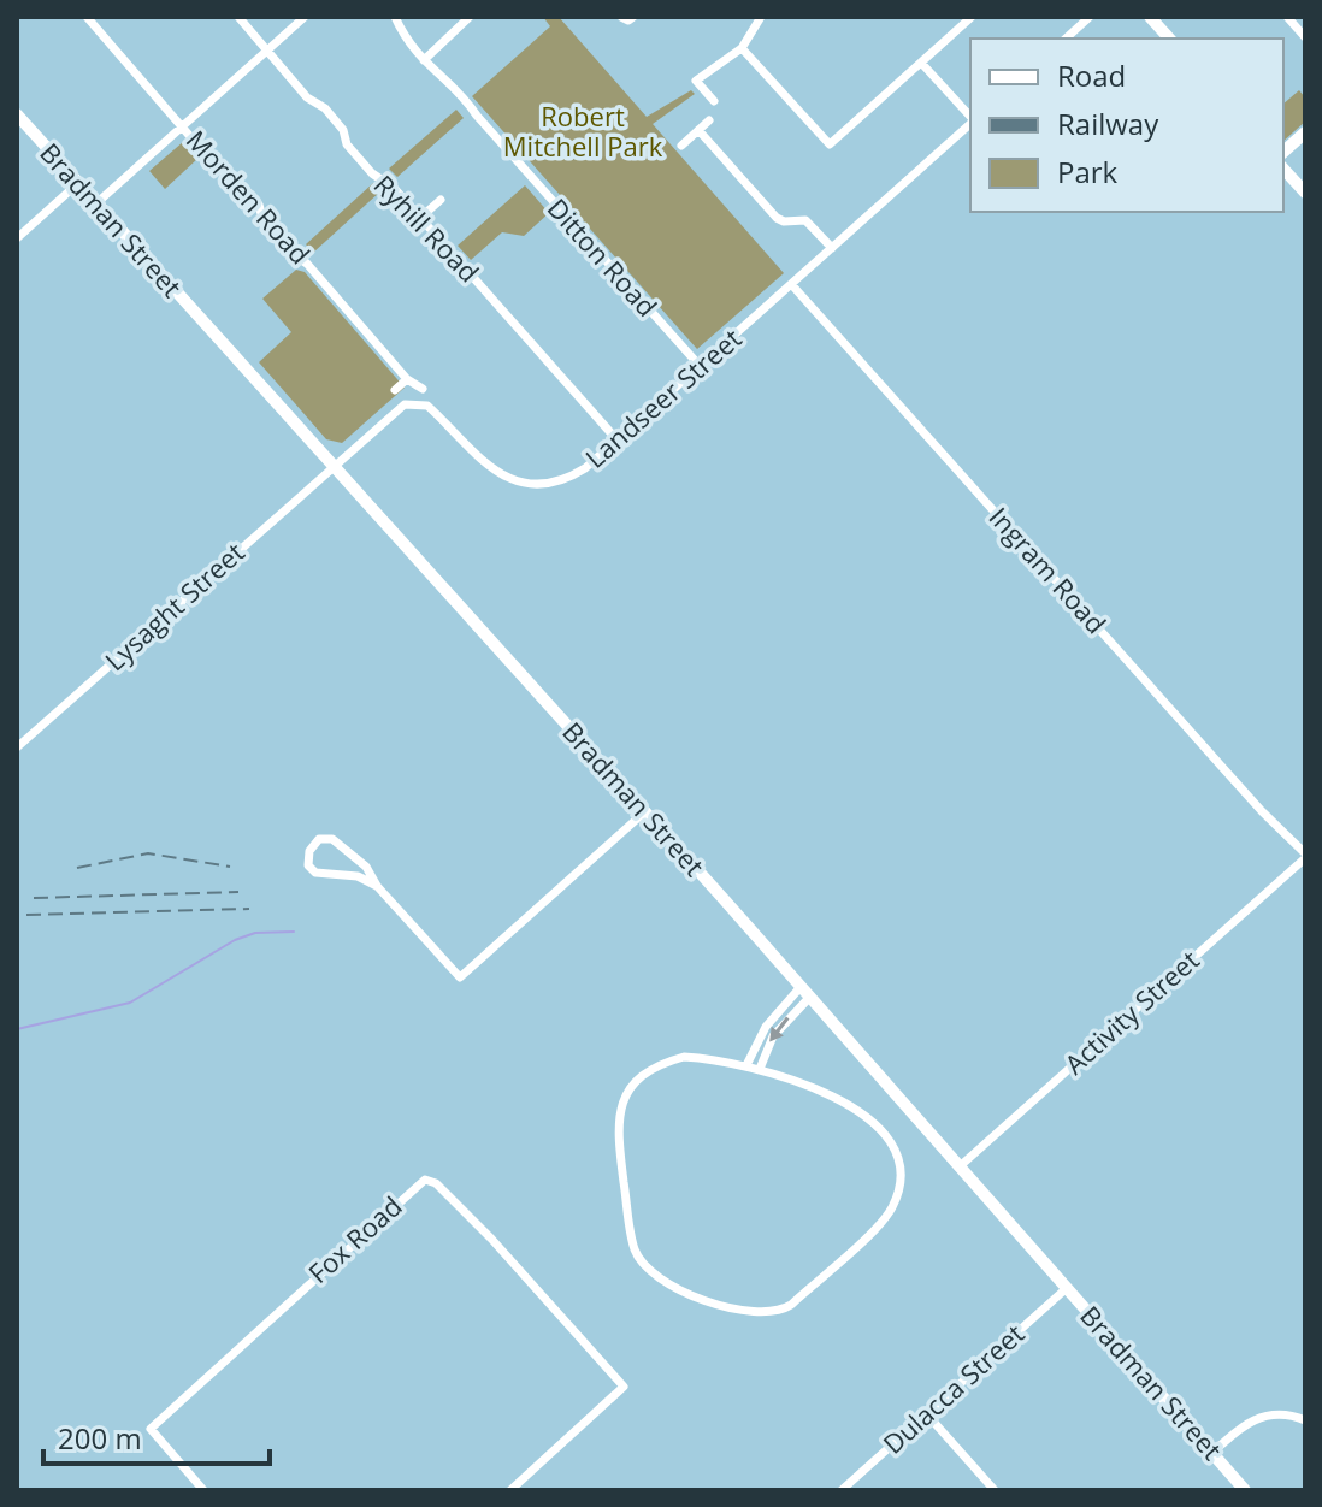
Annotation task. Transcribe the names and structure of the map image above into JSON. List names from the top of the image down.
{
  "streets": {
    "main road": ["Bradman Street"],
    "street": [
      "Morden Road",
      "Ryhill Road",
      "Ditton Road",
      "Landseer Street",
      "Ingram Road",
      "Lysaght Street",
      "Activity Street",
      "Fox Road",
      "Dulacca Street"
    ]
  },
  "crossings": [
    ["Bradman Street", "Landseer Street"],
    ["Bradman Street", "Lysaght Street"],
    ["Bradman Street", "Activity Street"],
    ["Bradman Street", "Dulacca Street"],
    ["Ryhill Road", "Landseer Street"],
    ["Ditton Road", "Landseer Street"],
    ["Landseer Street", "Ingram Road"],
    ["Landseer Street", "Lysaght Street"],
    ["Ingram Road", "Activity Street"]
  ],
  "parks": ["Robert Mitchell Park"],
  "legend": ["Road", "Railway", "Park"],
  "scale_bar": "200 m"
}
